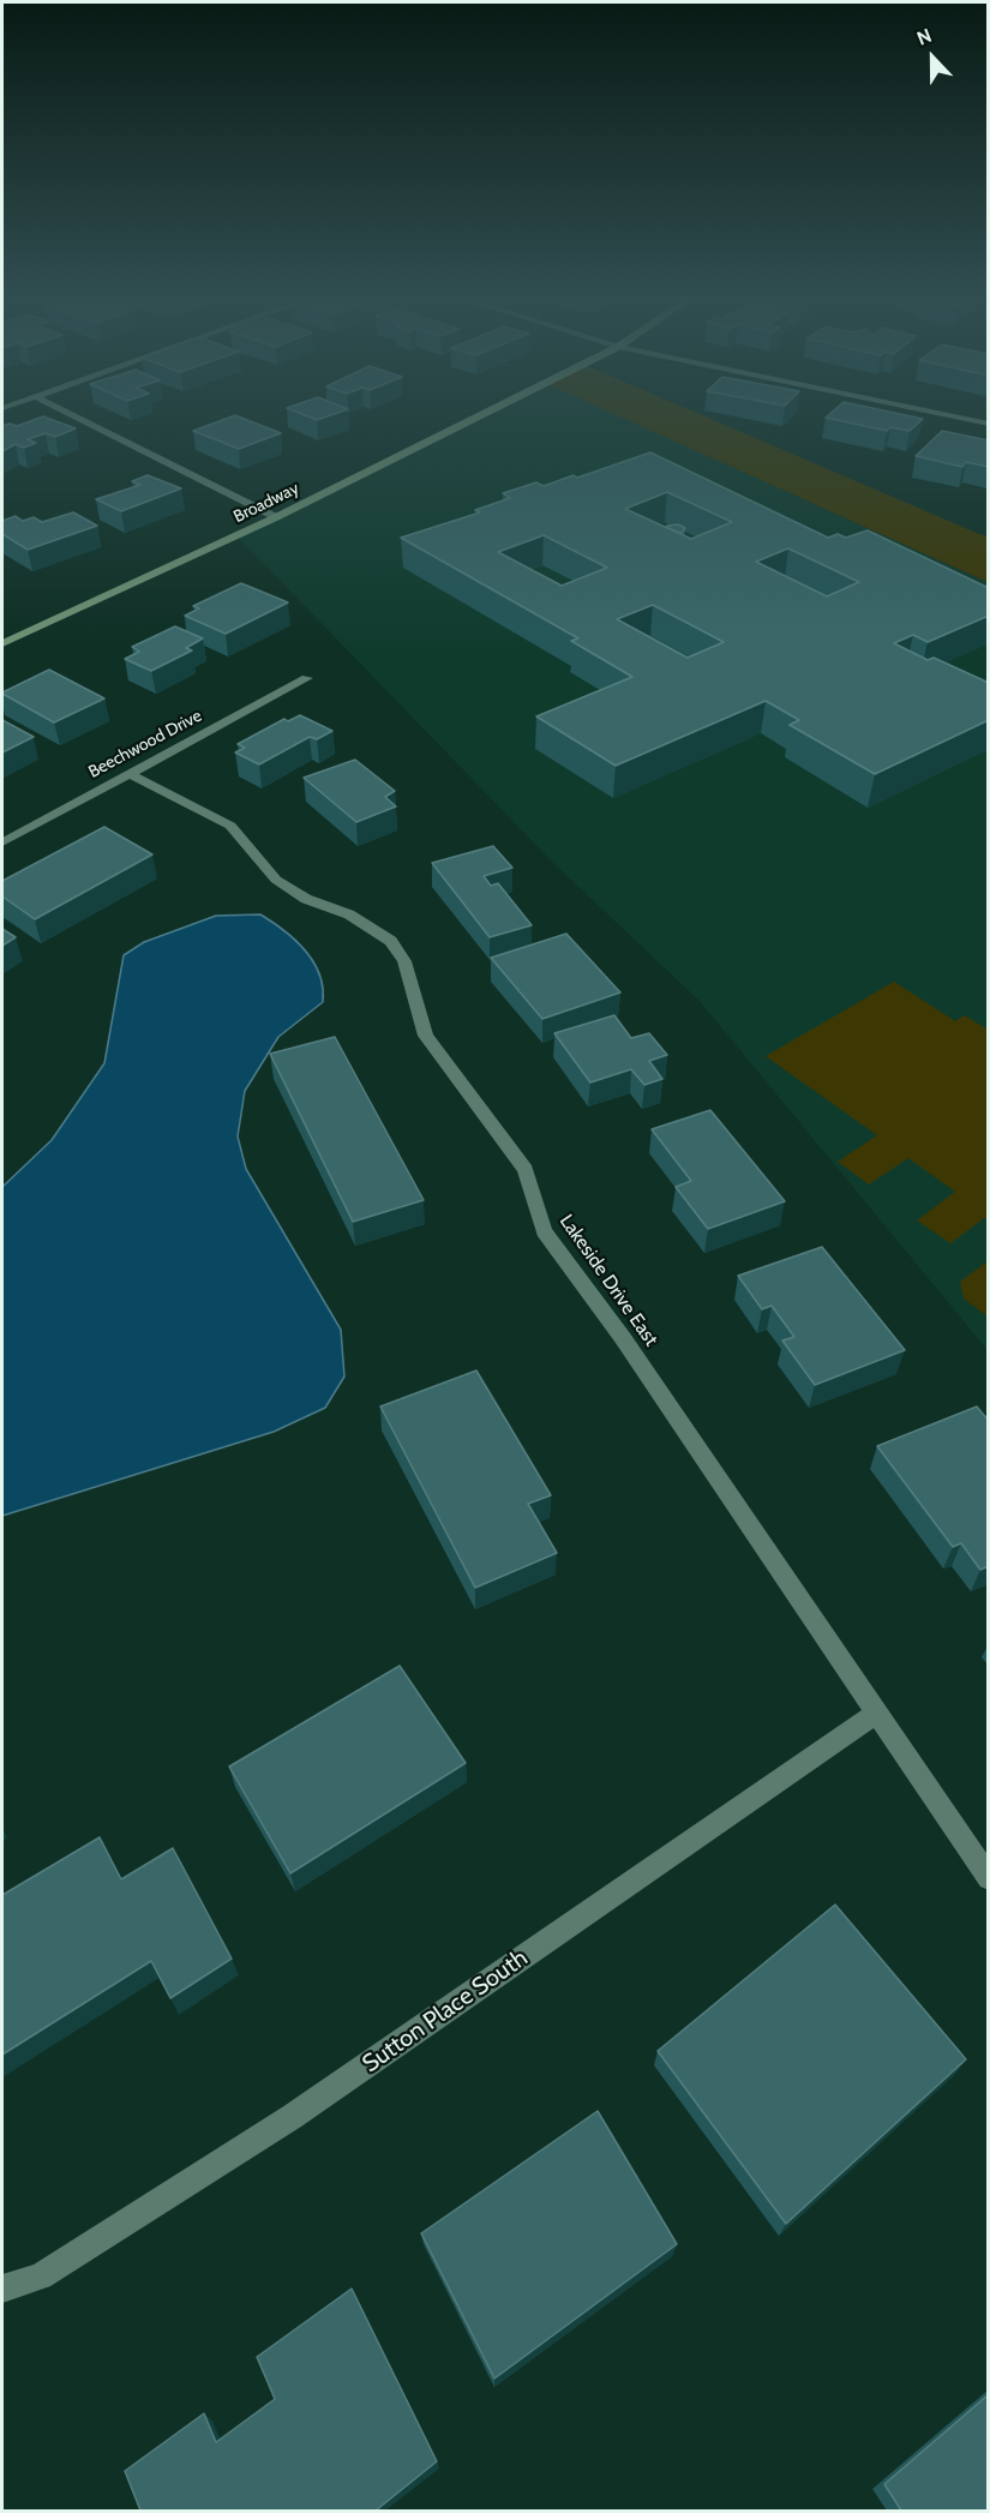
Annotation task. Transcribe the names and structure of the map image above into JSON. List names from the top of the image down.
{
  "streets": {
    "main road": ["Broadway"],
    "street": ["Beechwood Drive", "Lakeside Drive East", "Sutton Place South"]
  },
  "crossings": [
    ["Beechwood Drive", "Lakeside Drive East"],
    ["Lakeside Drive East", "Sutton Place South"]
  ],
  "north": "top"
}
